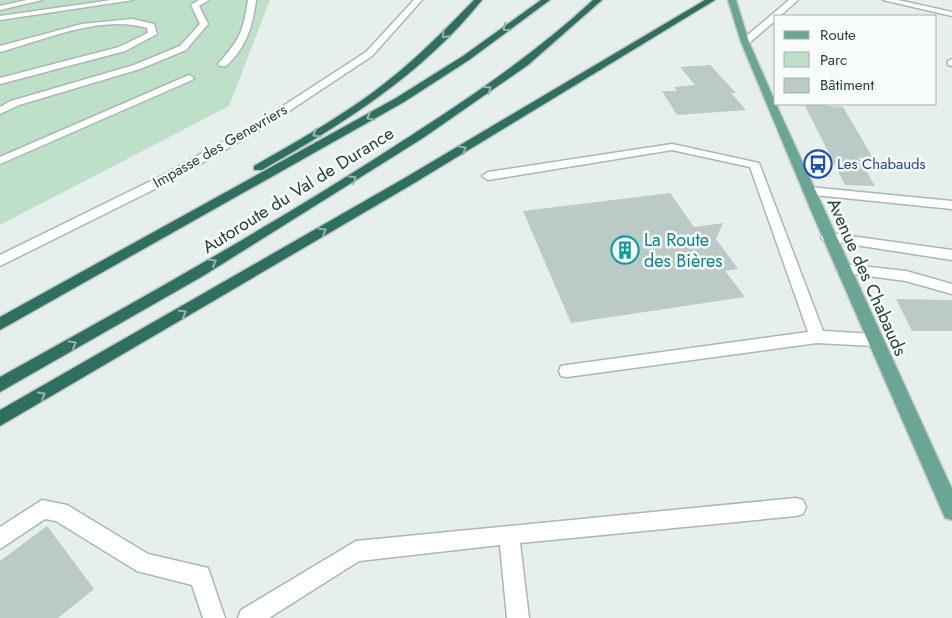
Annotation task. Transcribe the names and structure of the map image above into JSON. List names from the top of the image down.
{
  "streets": {
    "highway": ["Autoroute du Val de Durance"],
    "main road": ["Avenue des Chabauds"],
    "street": ["Impasse des Genevriers"]
  },
  "places": {
    "bus stop": ["Les Chabauds"],
    "building": ["La Route des Bières"]
  },
  "legend": ["Route", "Parc", "Bâtiment"]
}
